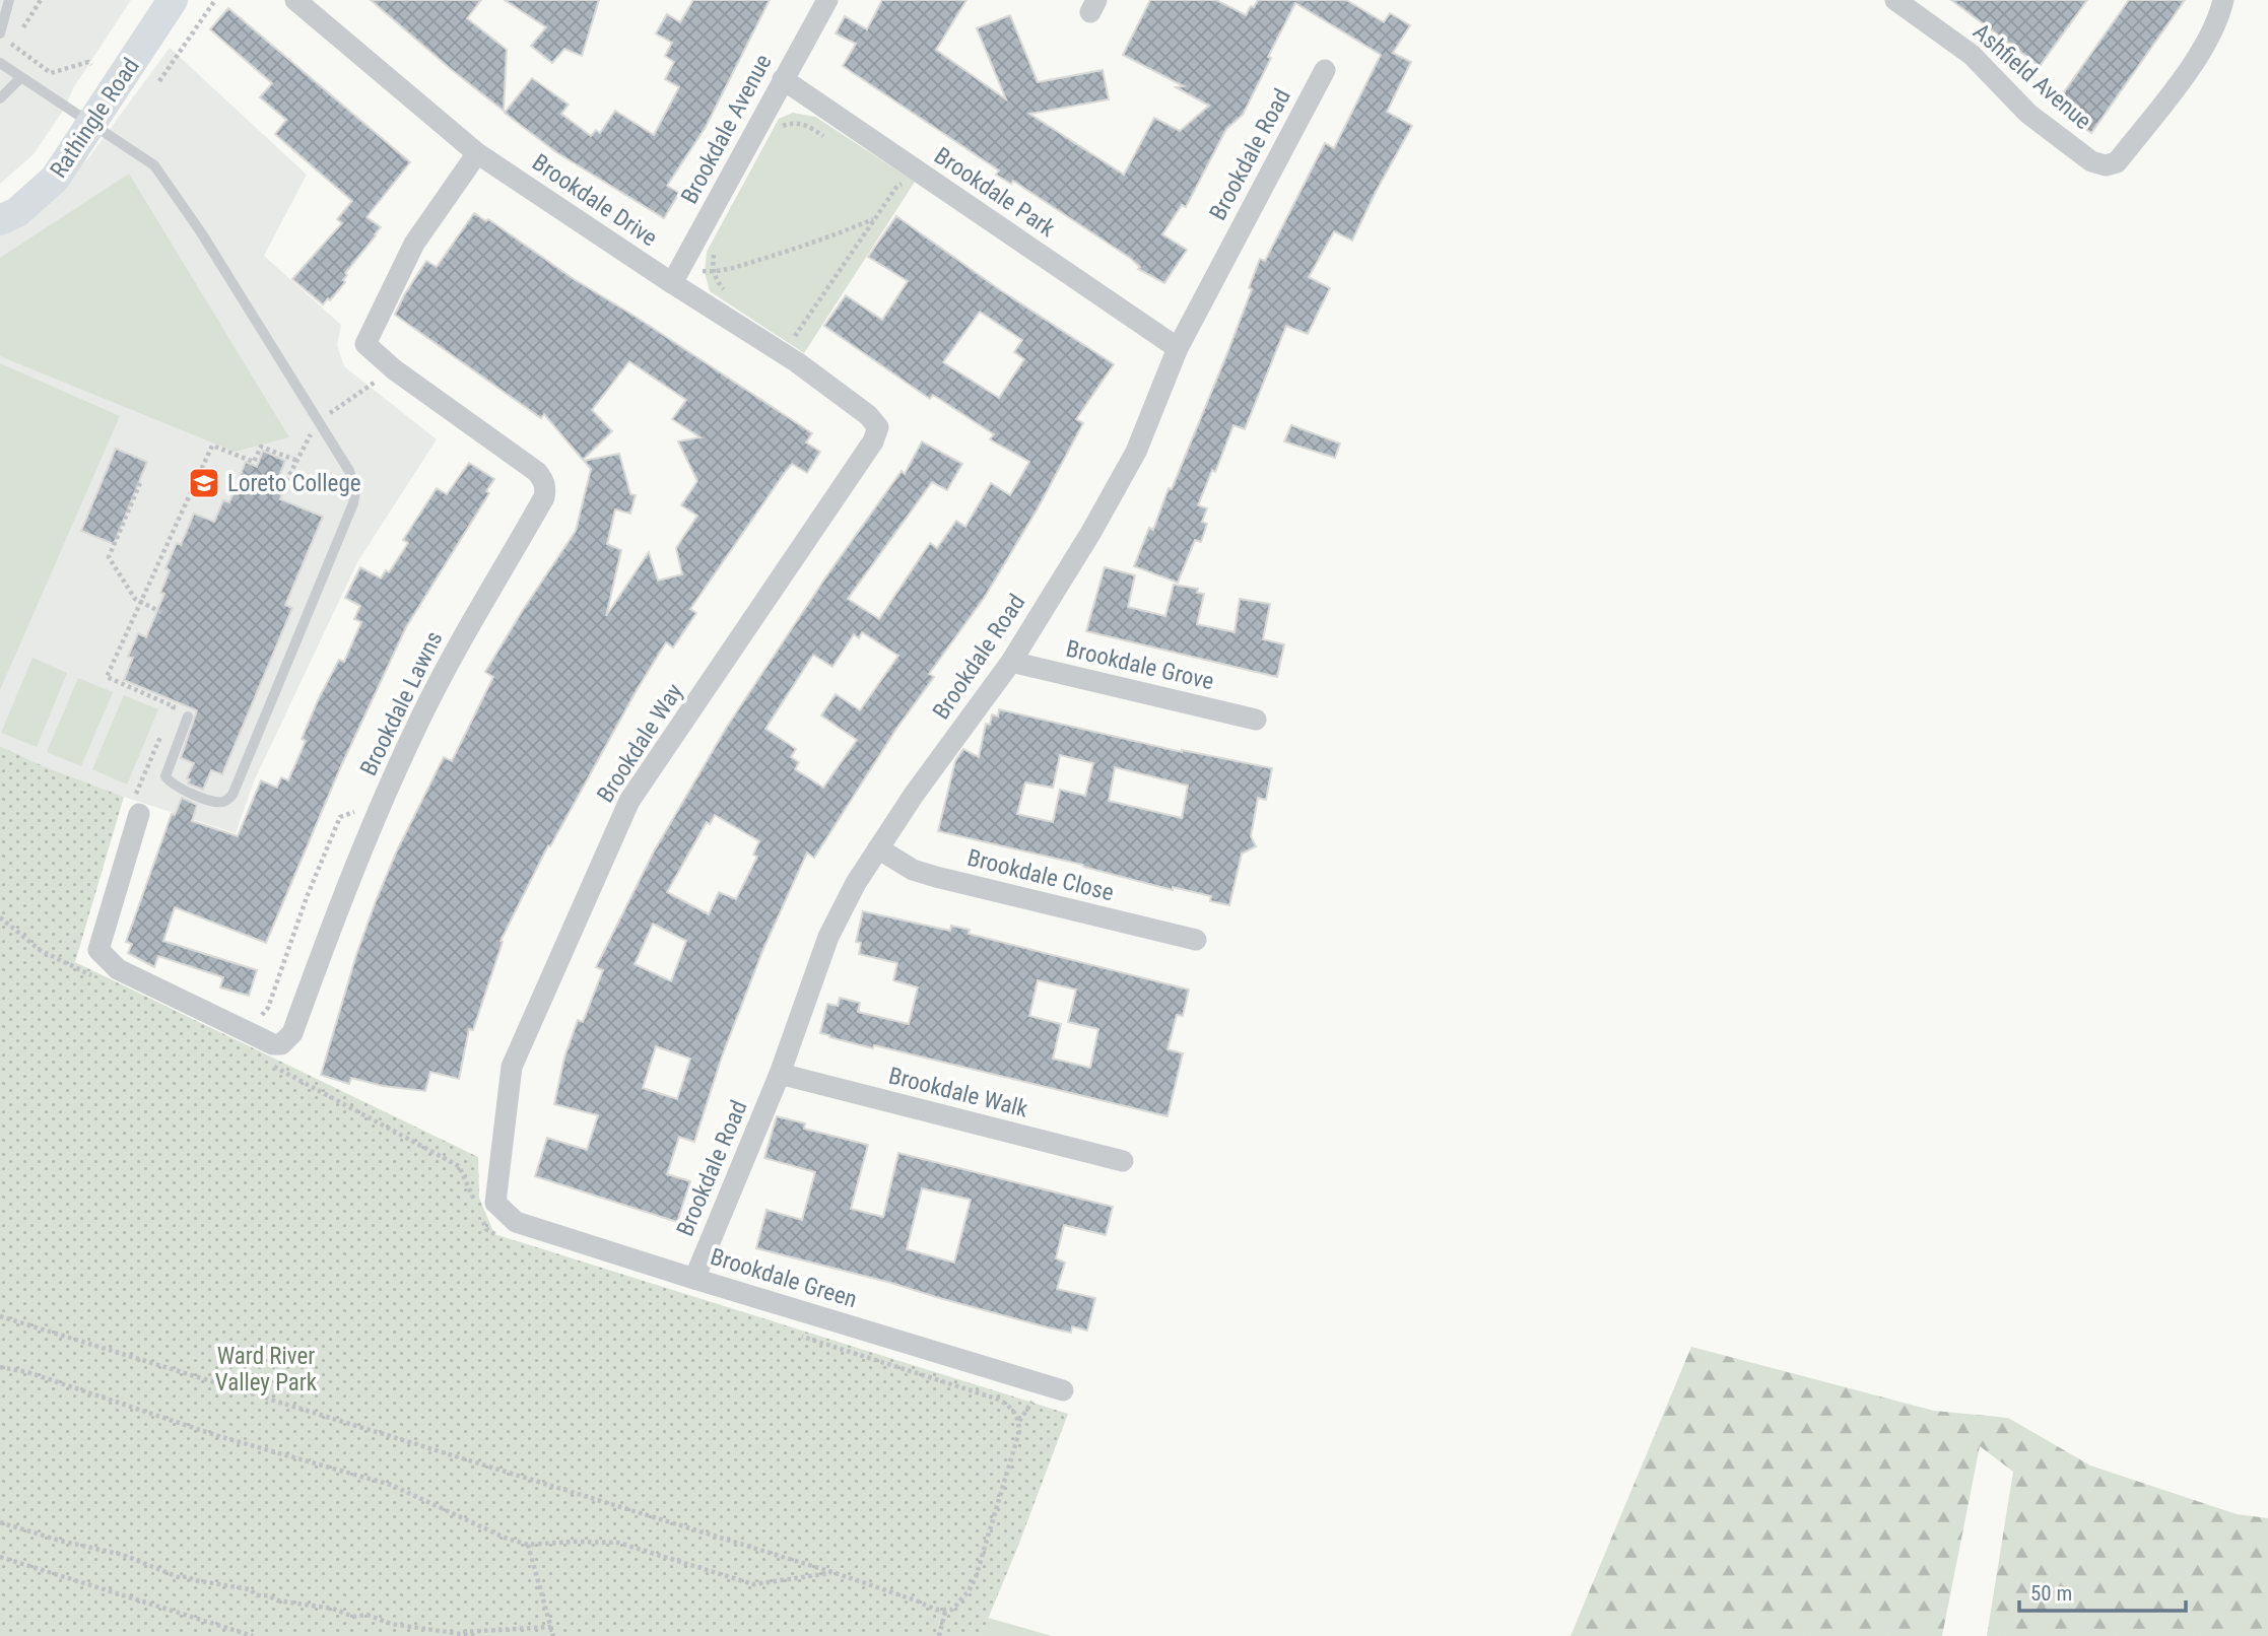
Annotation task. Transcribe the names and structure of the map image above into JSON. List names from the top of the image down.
{
  "streets": {
    "street": [
      "Ashfield Avenue",
      "Rathingle Road",
      "Brookdale Avenue",
      "Brookdale Road",
      "Brookdale Park",
      "Brookdale Drive",
      "Brookdale Grove",
      "Brookdale Lawns",
      "Brookdale Way",
      "Brookdale Close",
      "Brookdale Walk",
      "Brookdale Green"
    ]
  },
  "crossings": [
    ["Brookdale Avenue", "Brookdale Park"],
    ["Brookdale Avenue", "Brookdale Drive"],
    ["Brookdale Road", "Brookdale Park"],
    ["Brookdale Road", "Brookdale Grove"],
    ["Brookdale Road", "Brookdale Close"],
    ["Brookdale Road", "Brookdale Walk"],
    ["Brookdale Road", "Brookdale Green"],
    ["Brookdale Drive", "Brookdale Lawns"],
    ["Brookdale Drive", "Brookdale Way"],
    ["Brookdale Way", "Brookdale Green"]
  ],
  "parks": ["Ward River Valley Park"],
  "places": {
    "school or university": ["Loreto College"]
  },
  "scale_bar": "50 m"
}
